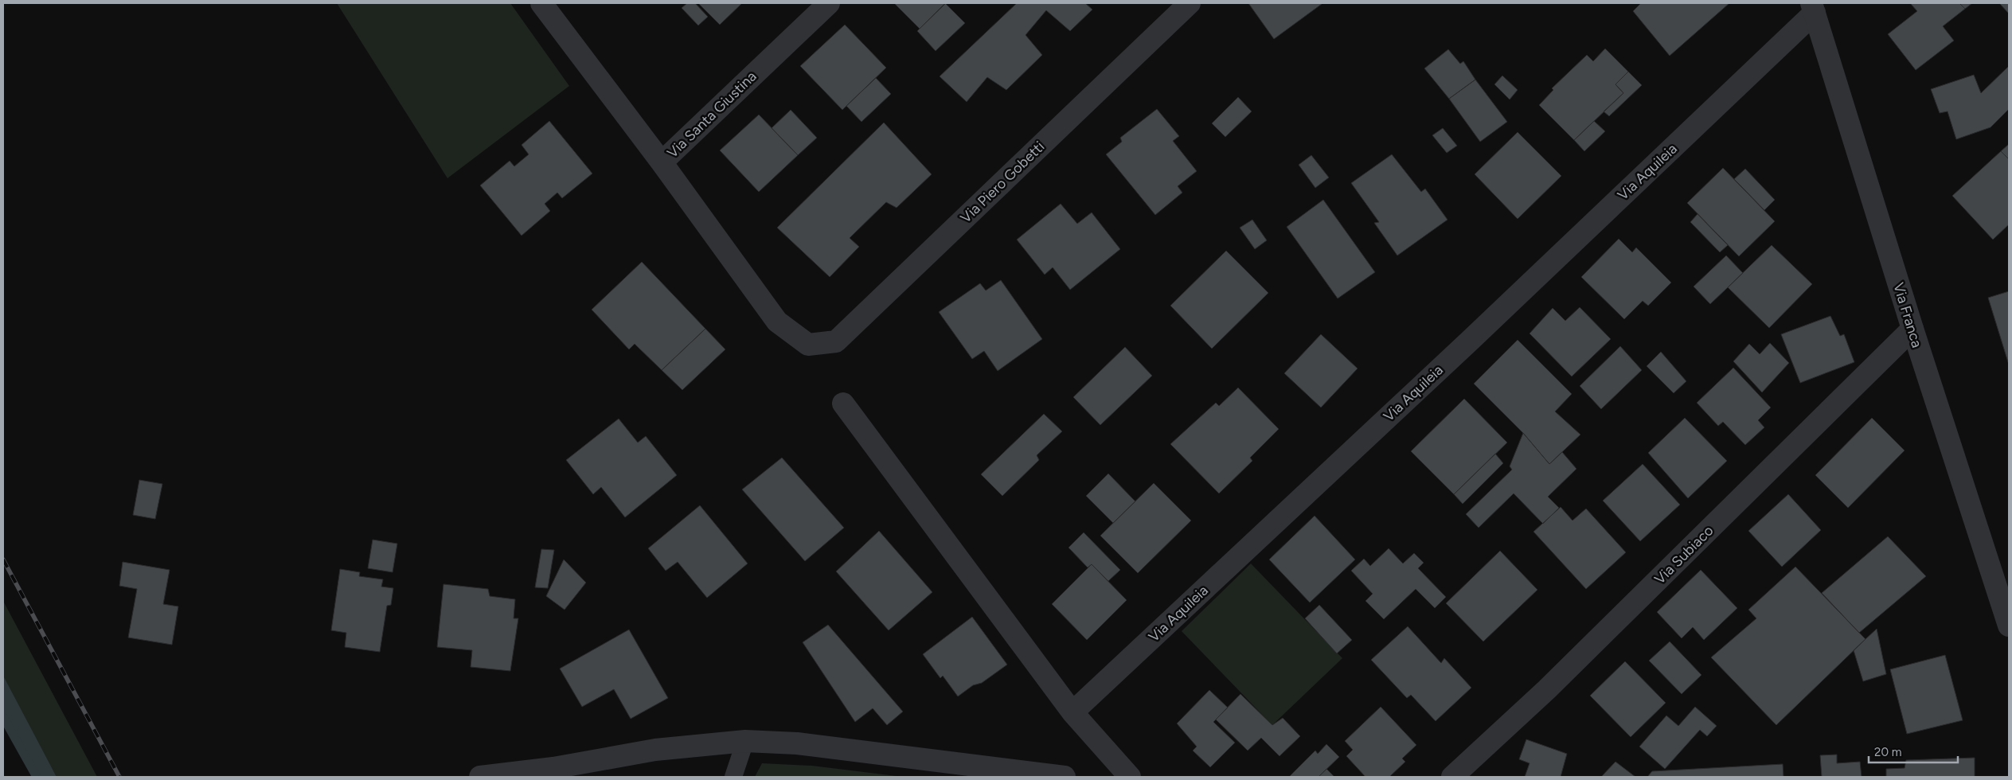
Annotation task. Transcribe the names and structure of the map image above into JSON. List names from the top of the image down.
{
  "streets": {
    "street": [
      "Via Santa Giustina",
      "Via Aquileia",
      "Via Piero Gobetti",
      "Via Franca",
      "Via Subiaco"
    ]
  },
  "crossings": [
    ["Via Santa Giustina", "Via Piero Gobetti"],
    ["Via Aquileia", "Via Franca"],
    ["Via Franca", "Via Subiaco"]
  ],
  "scale_bar": "20 m"
}
